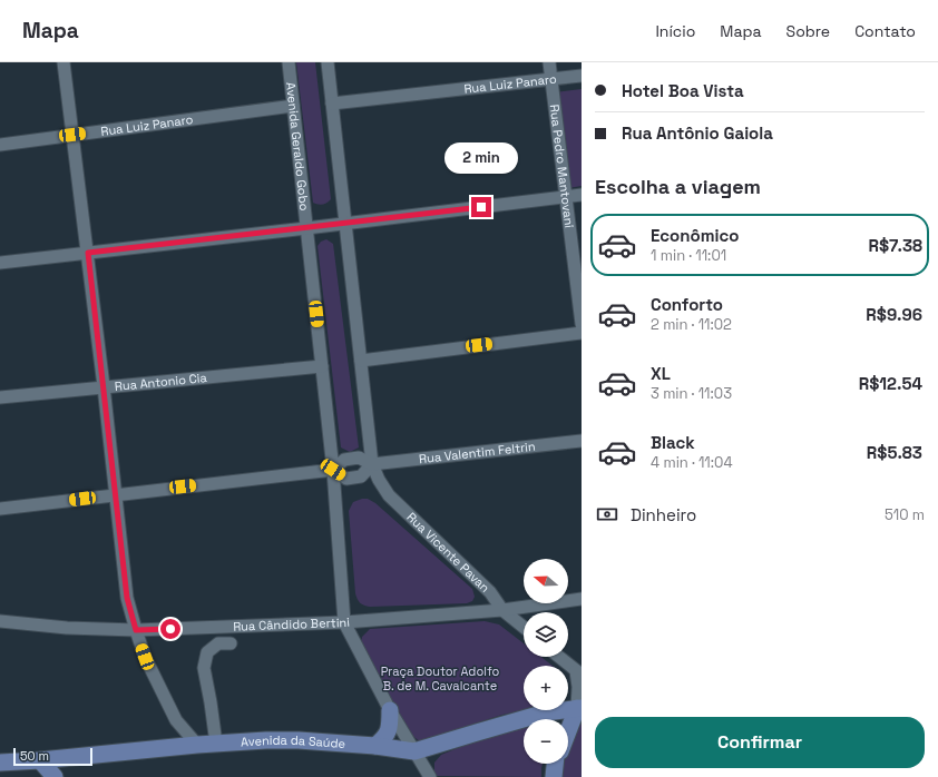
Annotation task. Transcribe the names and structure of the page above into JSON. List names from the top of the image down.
{
  "streets": {
    "main road": ["Avenida da Saúde"],
    "street": [
      "Rua Luiz Panaro",
      "Avenida Geraldo Gobo",
      "Rua Pedro Mantovani",
      "Rua Antonio Cia",
      "Rua Valentim Feltrin",
      "Rua Vicente Pavan",
      "Rua Cândido Bertini"
    ]
  },
  "crossings": [
    ["Rua Luiz Panaro", "Avenida Geraldo Gobo"],
    ["Rua Luiz Panaro", "Rua Pedro Mantovani"],
    ["Avenida Geraldo Gobo", "Rua Antonio Cia"],
    ["Avenida Geraldo Gobo", "Rua Valentim Feltrin"],
    ["Avenida Geraldo Gobo", "Rua Cândido Bertini"],
    ["Rua Valentim Feltrin", "Rua Vicente Pavan"],
    ["Rua Vicente Pavan", "Rua Cândido Bertini"]
  ],
  "parks": ["Praça Doutor Adolfo B. de M. Cavalcante"],
  "scale_bar": "50 m",
  "north": "left",
  "page": {
    "header": "Mapa",
    "nav": [
      "Início",
      "Mapa",
      "Sobre",
      "Contato"
    ],
    "banner": ["Hotel Boa Vista", "Rua Antônio Gaiola"],
    "bubble": "2 min",
    "heading": "Escolha a viagem",
    "list": [
      {
        "name": "Econômico",
        "note": "1 min · 11:01",
        "value": "R$7.38"
      },
      {
        "name": "Conforto",
        "note": "2 min · 11:02",
        "value": "R$9.96"
      },
      {
        "name": "XL",
        "note": "3 min · 11:03",
        "value": "R$12.54"
      },
      {
        "name": "Black",
        "note": "4 min · 11:04",
        "value": "R$5.83"
      }
    ],
    "pay": ["Dinheiro", "510 m"],
    "map_buttons": ["+", "−"],
    "buttons": "Confirmar",
    "scale": "50 m"
  }
}
